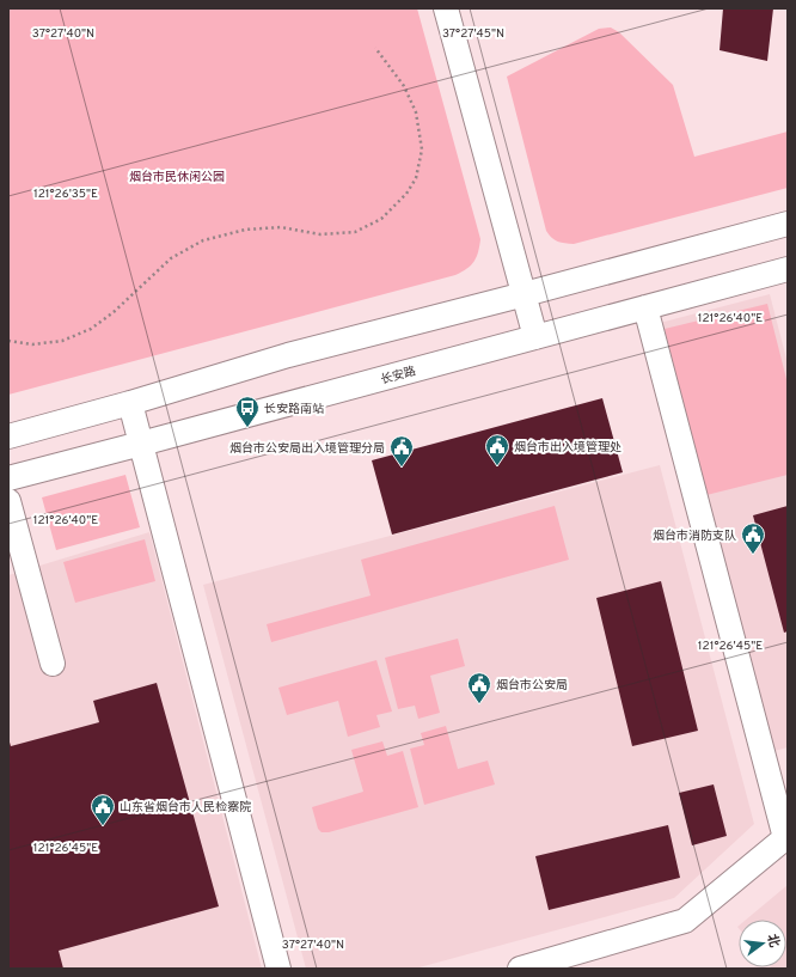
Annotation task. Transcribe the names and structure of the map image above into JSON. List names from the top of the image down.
{
  "streets": {
    "street": ["长安路"]
  },
  "parks": ["烟台市民休闲公园"],
  "places": {
    "bus stop": ["长安路南站"],
    "public building": [
      "烟台市出入境管理处",
      "烟台市公安局出入境管理分局",
      "烟台市消防支队",
      "烟台市公安局",
      "山东省烟台市人民检察院"
    ]
  },
  "north": "right",
  "coordinates": [
    "37°27'40\"N",
    "37°27'45\"N",
    "121°26'35\"E",
    "121°26'40\"E",
    "121°26'45\"E"
  ]
}
